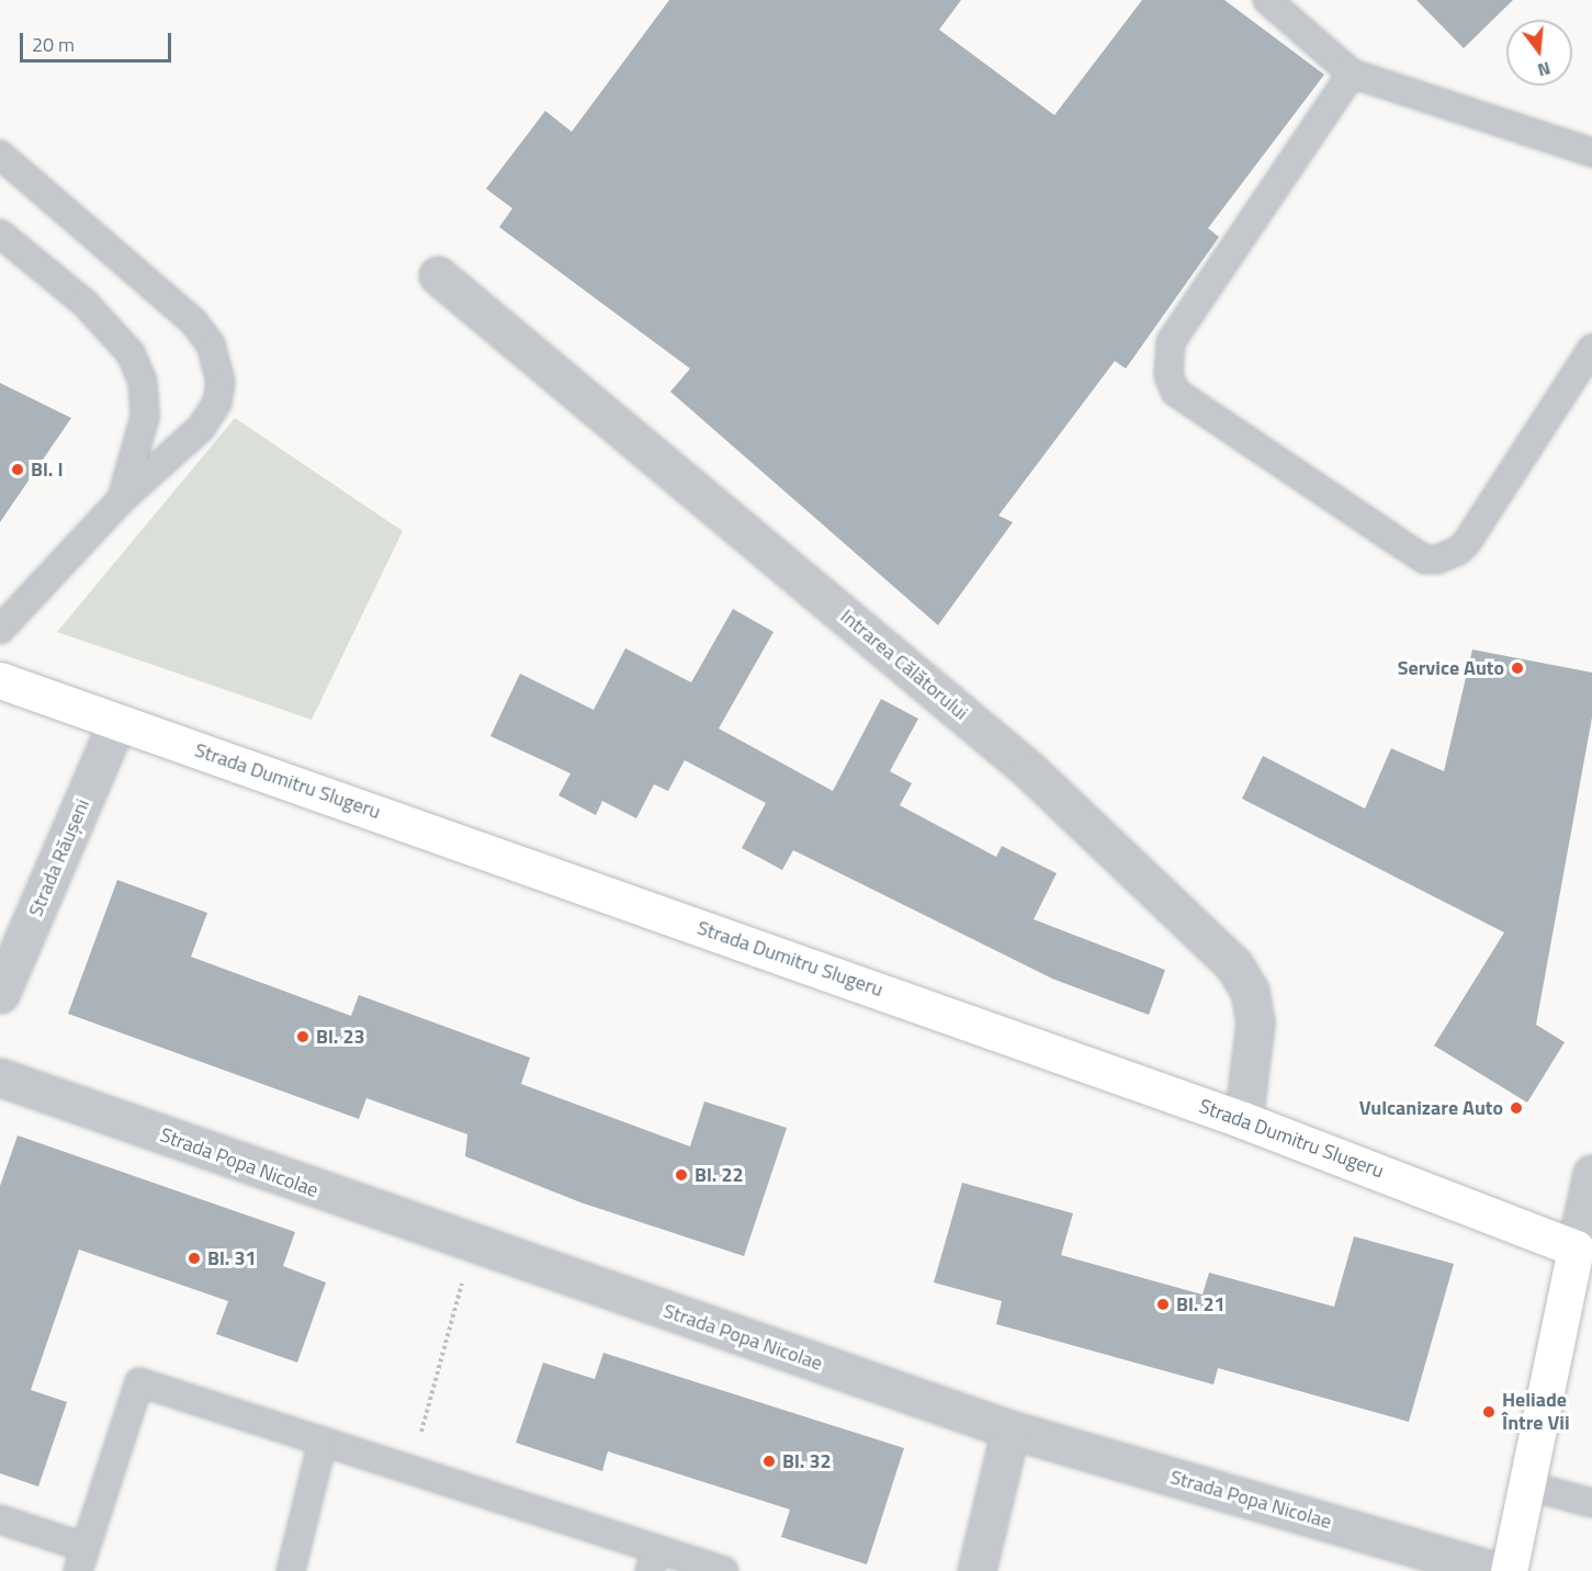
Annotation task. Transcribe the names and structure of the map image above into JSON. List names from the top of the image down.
{
  "streets": {
    "main road": ["Strada Dumitru Slugeru"],
    "street": ["Intrarea Călătorului", "Strada Răușeni", "Strada Popa Nicolae"]
  },
  "crossings": [
    ["Intrarea Călătorului", "Strada Dumitru Slugeru"],
    ["Strada Dumitru Slugeru", "Strada Răușeni"]
  ],
  "places": [
    "Bl. I",
    "Service Auto",
    "Bl. 23",
    "Vulcanizare Auto",
    "Bl. 22",
    "Bl. 31",
    "Bl. 21",
    "Heliade Între Vii",
    "Bl. 32"
  ],
  "scale_bar": "20 m",
  "north": "bottom"
}
